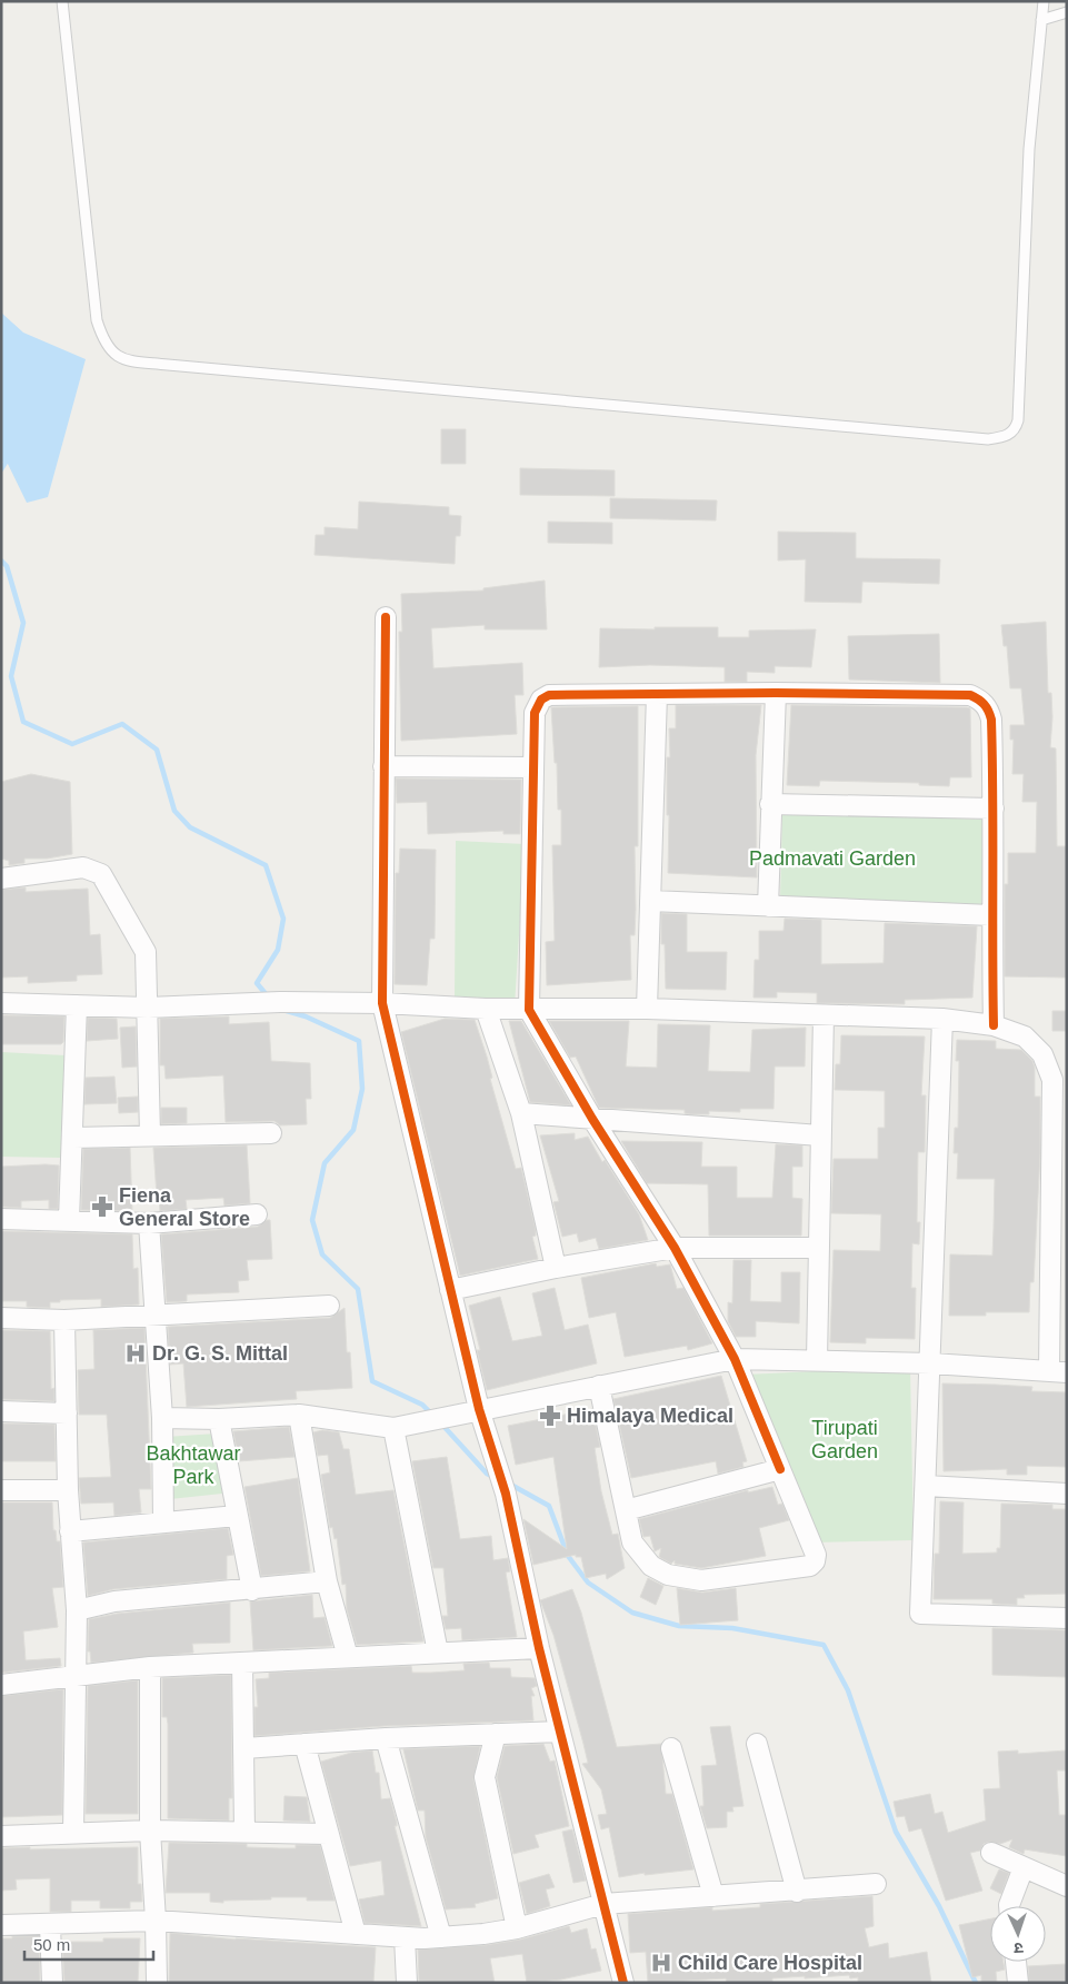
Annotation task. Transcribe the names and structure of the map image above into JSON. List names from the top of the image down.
{
  "parks": ["Padmavati Garden", "Tirupati Garden", "Bakhtawar Park"],
  "places": {
    "pharmacy": ["Fiena General Store", "Himalaya Medical"],
    "hospital": ["Dr. G. S. Mittal", "Child Care Hospital"]
  },
  "scale_bar": "50 m",
  "north": "bottom"
}
